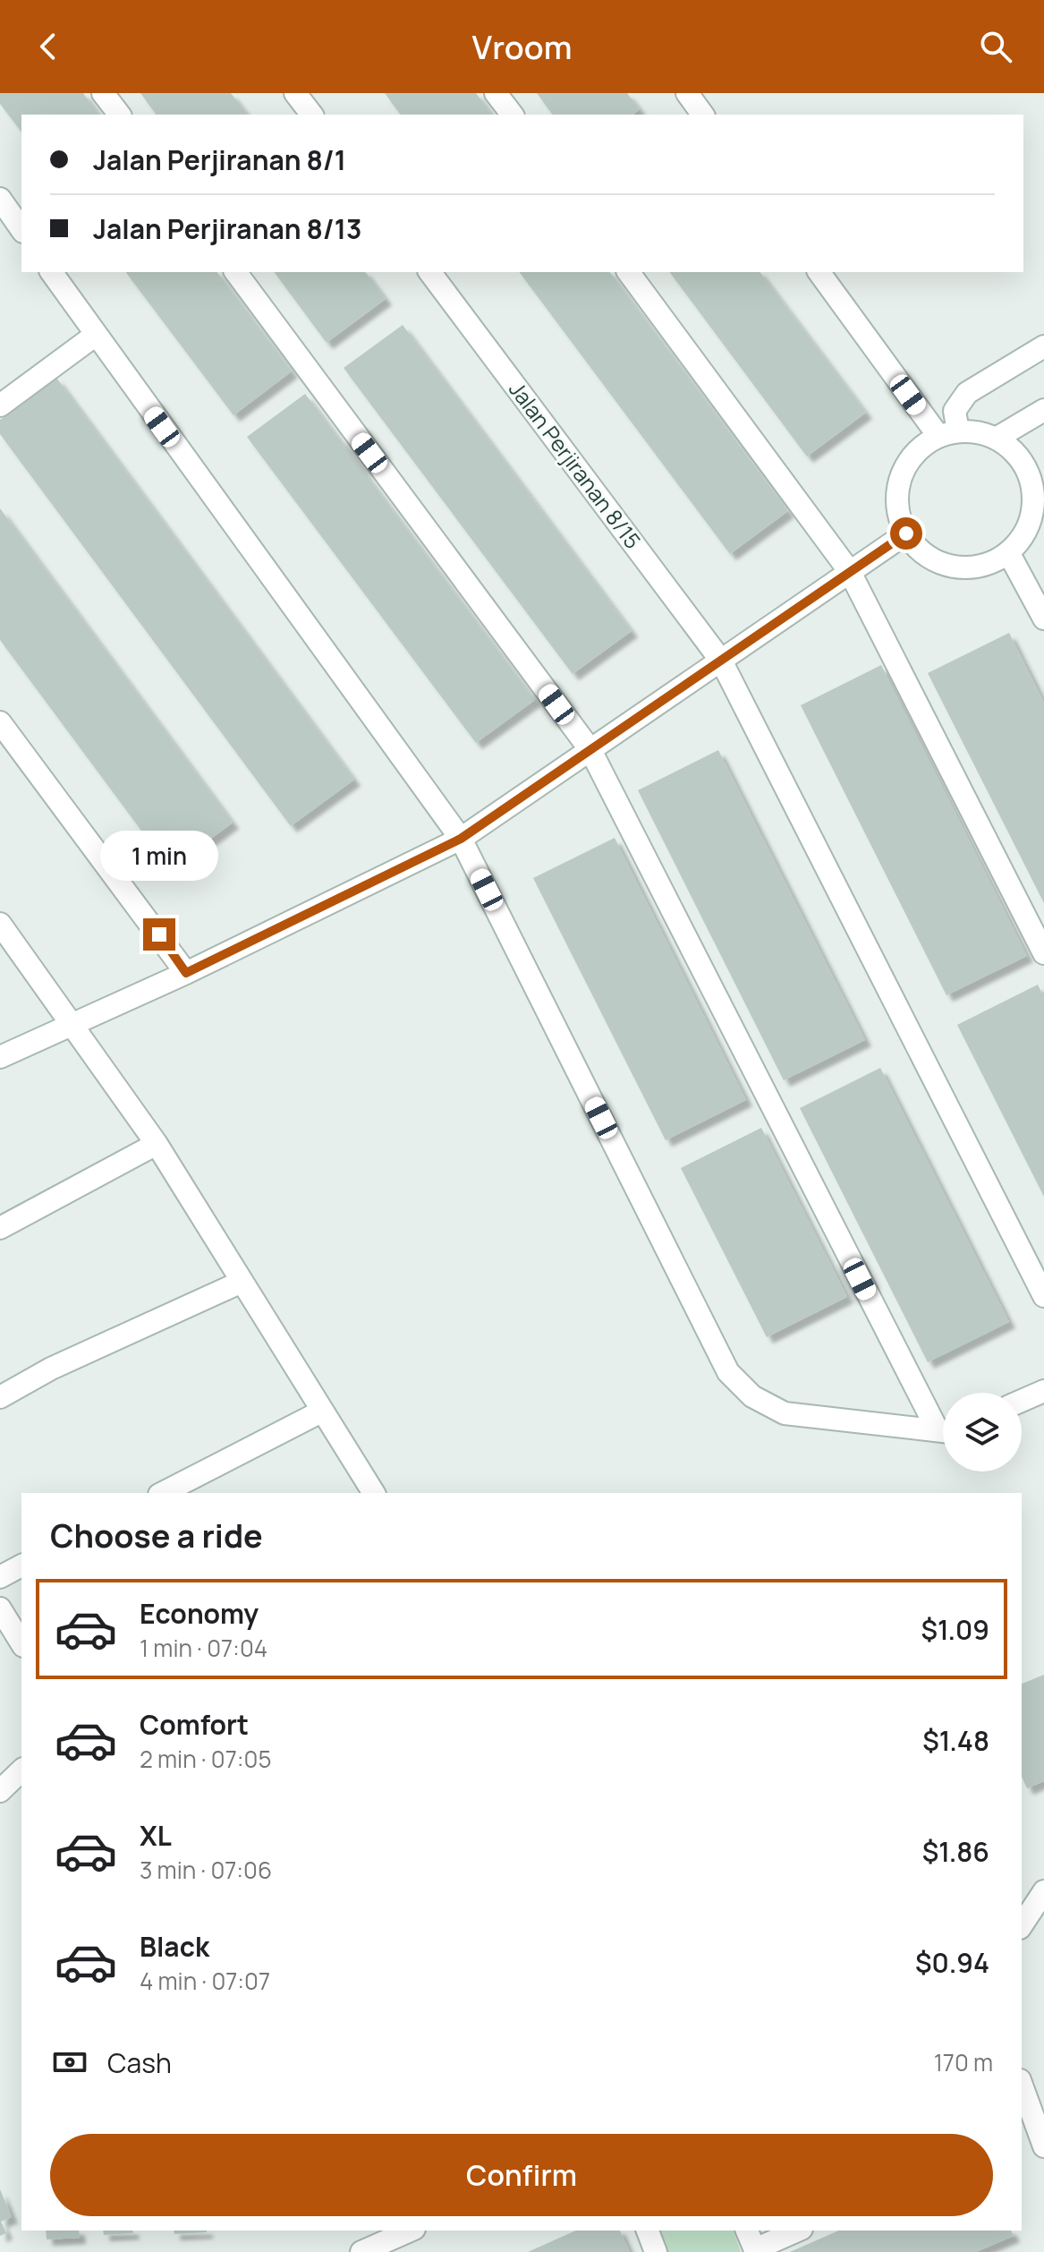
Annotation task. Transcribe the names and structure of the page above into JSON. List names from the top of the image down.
{
  "streets": {
    "street": ["Jalan Perjiranan 8/15"]
  },
  "page": {
    "header": "Vroom",
    "banner": ["Jalan Perjiranan 8/1", "Jalan Perjiranan 8/13"],
    "bubble": "1 min",
    "heading": "Choose a ride",
    "list": [
      {
        "name": "Economy",
        "note": "1 min · 07:04",
        "value": "$1.09"
      },
      {
        "name": "Comfort",
        "note": "2 min · 07:05",
        "value": "$1.48"
      },
      {
        "name": "XL",
        "note": "3 min · 07:06",
        "value": "$1.86"
      },
      {
        "name": "Black",
        "note": "4 min · 07:07",
        "value": "$0.94"
      }
    ],
    "pay": ["Cash", "170 m"],
    "buttons": "Confirm"
  }
}
